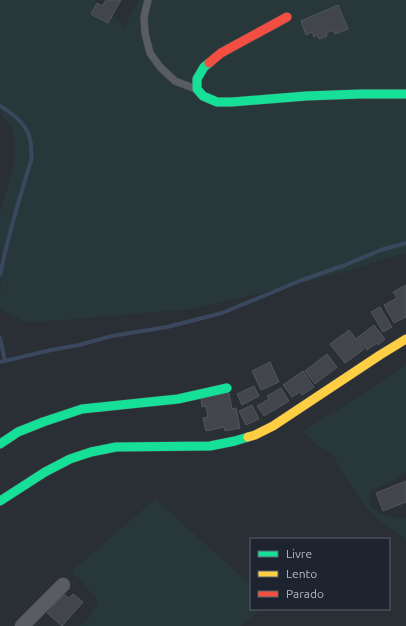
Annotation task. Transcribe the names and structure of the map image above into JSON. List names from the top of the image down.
{
  "legend": ["Livre", "Lento", "Parado"]
}
